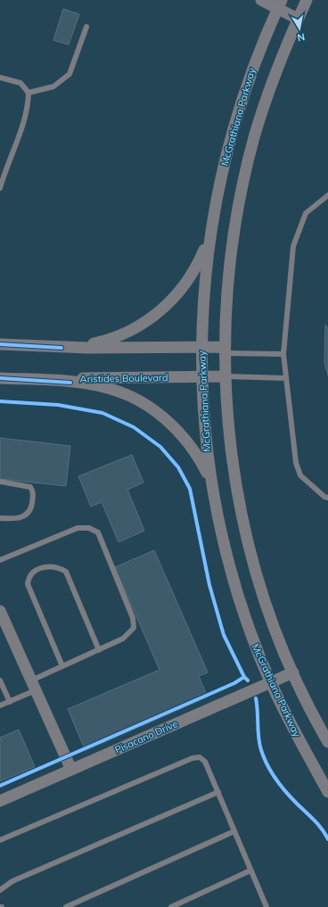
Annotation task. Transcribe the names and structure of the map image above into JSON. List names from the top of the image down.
{
  "streets": {
    "street": ["McGrathiana Parkway", "Aristides Boulevard", "Pisacano Drive"]
  },
  "crossings": [
    ["McGrathiana Parkway", "Aristides Boulevard"],
    ["McGrathiana Parkway", "Pisacano Drive"]
  ],
  "north": "bottom"
}
